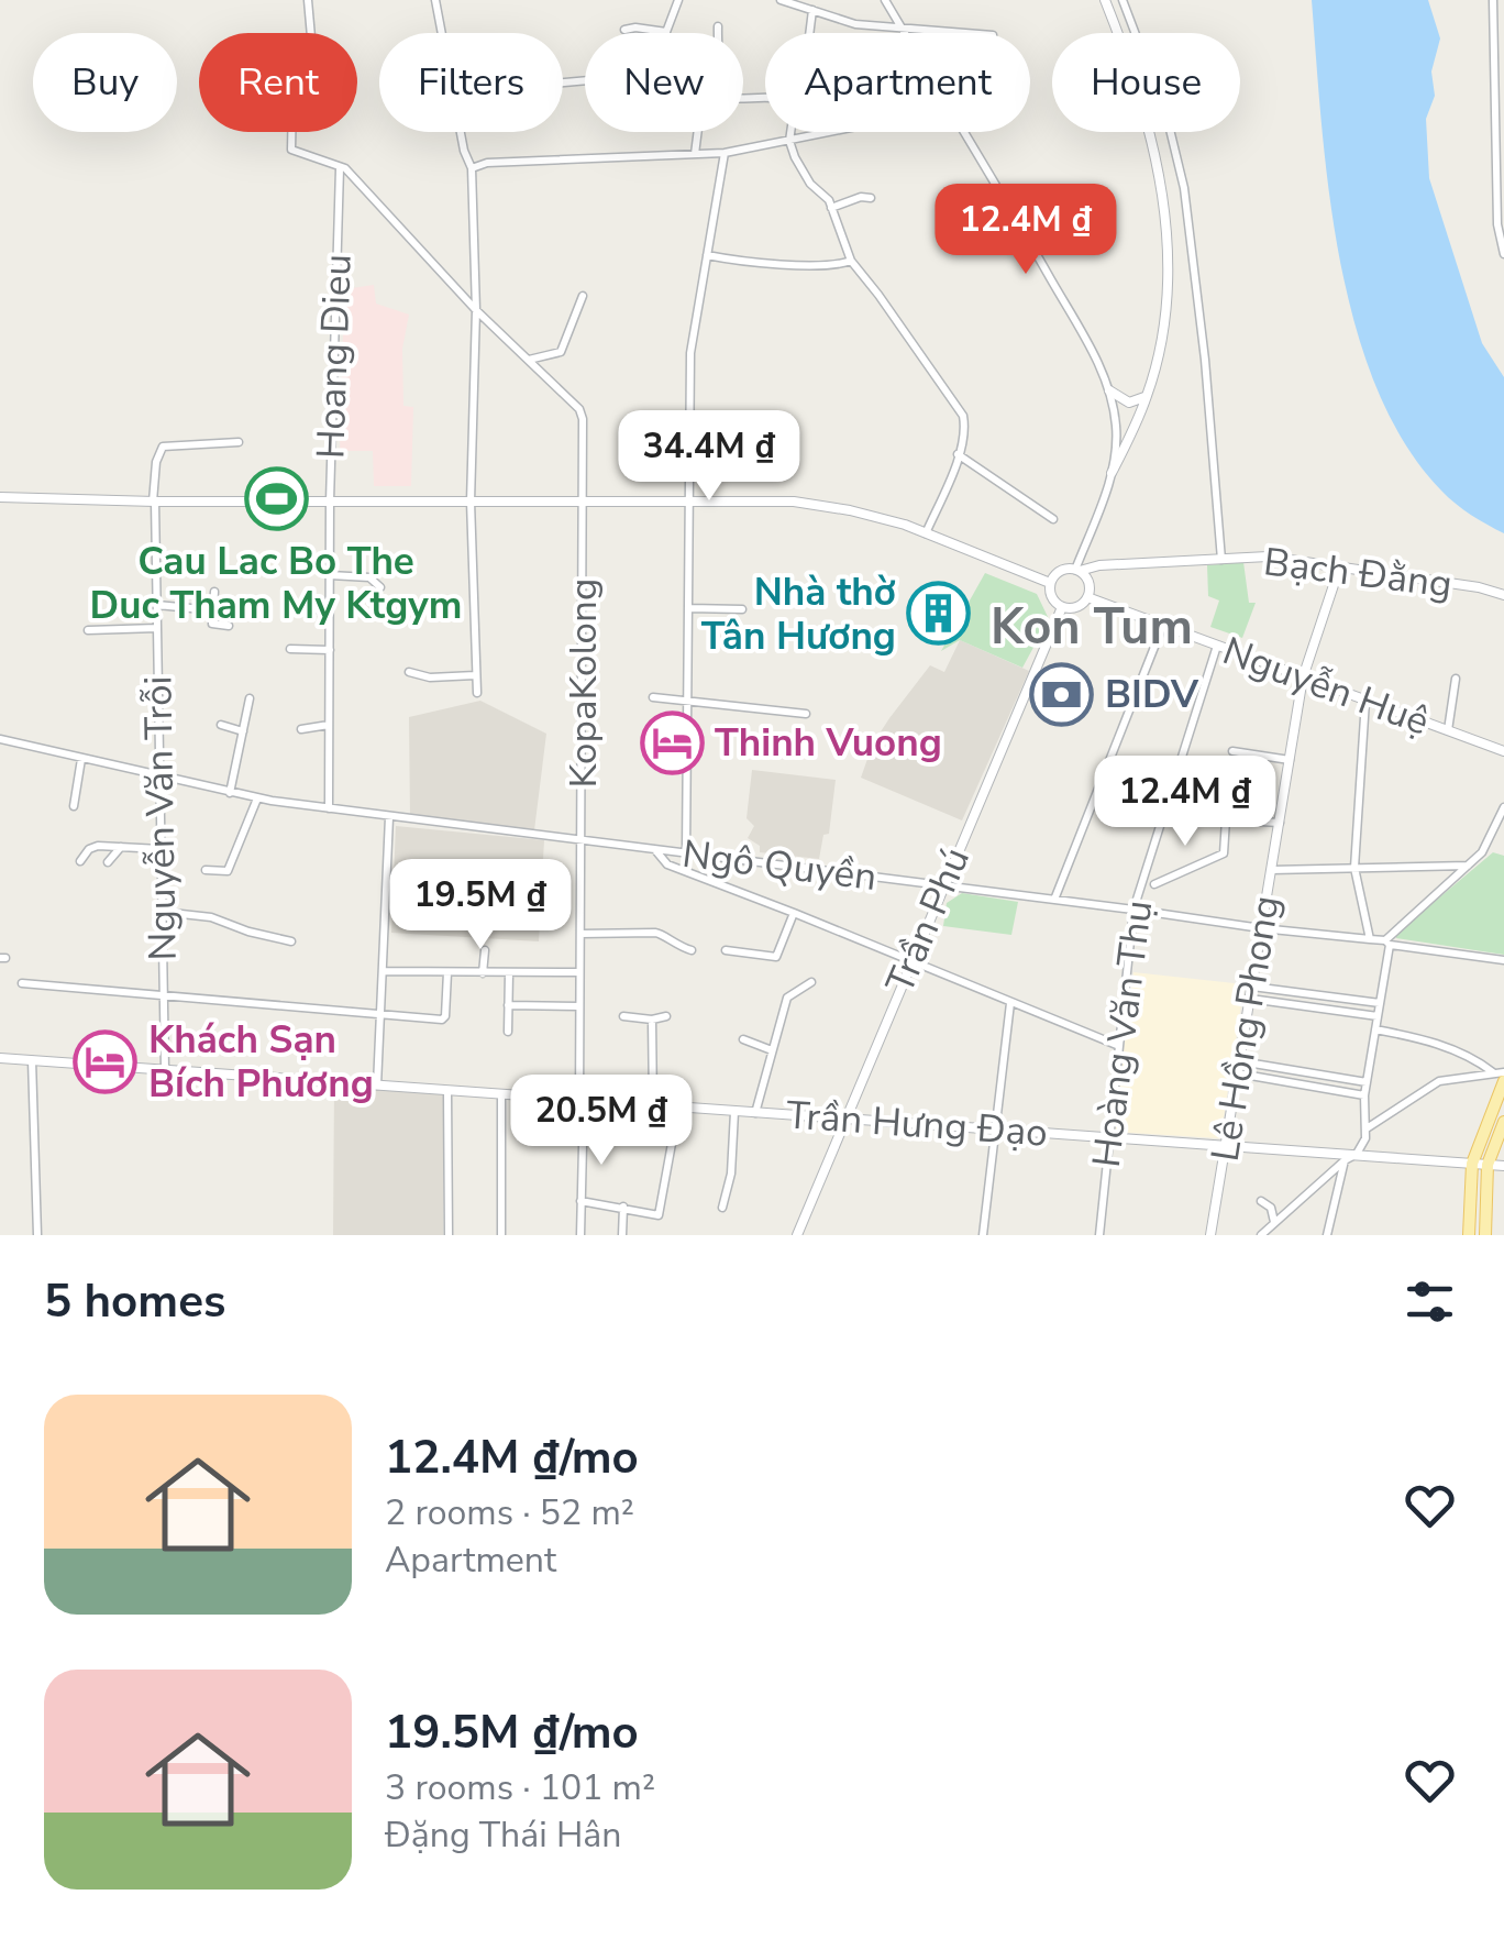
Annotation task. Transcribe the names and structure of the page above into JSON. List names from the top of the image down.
{
  "streets": {
    "street": [
      "Hoang Dieu",
      "Bạch Đằng",
      "KopaKolong",
      "Nguyễn Huệ",
      "Nguyễn Văn Trỗi",
      "Ngô Quyền",
      "Trần Phú",
      "Lê Hồng Phong",
      "Hoàng Văn Thụ",
      "Trần Hưng Đạo"
    ]
  },
  "crossings": [
    ["Hoang Dieu", "KopaKolong"],
    ["Hoang Dieu", "Ngô Quyền"],
    ["Bạch Đằng", "Nguyễn Huệ"],
    ["Bạch Đằng", "Trần Phú"],
    ["Bạch Đằng", "Lê Hồng Phong"],
    ["KopaKolong", "Ngô Quyền"],
    ["KopaKolong", "Trần Hưng Đạo"],
    ["Nguyễn Huệ", "Trần Phú"],
    ["Nguyễn Huệ", "Lê Hồng Phong"],
    ["Nguyễn Huệ", "Hoàng Văn Thụ"],
    ["Nguyễn Văn Trỗi", "Ngô Quyền"],
    ["Nguyễn Văn Trỗi", "Trần Hưng Đạo"],
    ["Ngô Quyền", "Trần Phú"],
    ["Ngô Quyền", "Lê Hồng Phong"],
    ["Ngô Quyền", "Hoàng Văn Thụ"],
    ["Trần Phú", "Trần Hưng Đạo"],
    ["Lê Hồng Phong", "Trần Hưng Đạo"],
    ["Hoàng Văn Thụ", "Trần Hưng Đạo"]
  ],
  "districts": ["Kon Tum"],
  "places": {
    "sports": ["Cau Lac Bo The Duc Tham My Ktgym"],
    "building": ["Nhà thờ Tân Hương"],
    "bank": ["BIDV"],
    "hotel": ["Thinh Vuong", "Khách Sạn Bích Phương"]
  },
  "page": {
    "chip": [
      "Buy",
      "Rent",
      "Filters",
      "New",
      "Apartment",
      "House"
    ],
    "price": [
      "12.4M ₫",
      "34.4M ₫",
      "12.4M ₫",
      "19.5M ₫",
      "20.5M ₫"
    ],
    "heading": "5 homes",
    "list": [
      {
        "name": "12.4M ₫/mo",
        "note": "2 rooms · 52 m² · Apartment"
      },
      {
        "name": "19.5M ₫/mo",
        "note": "3 rooms · 101 m² · Đặng Thái Hân"
      }
    ]
  }
}
